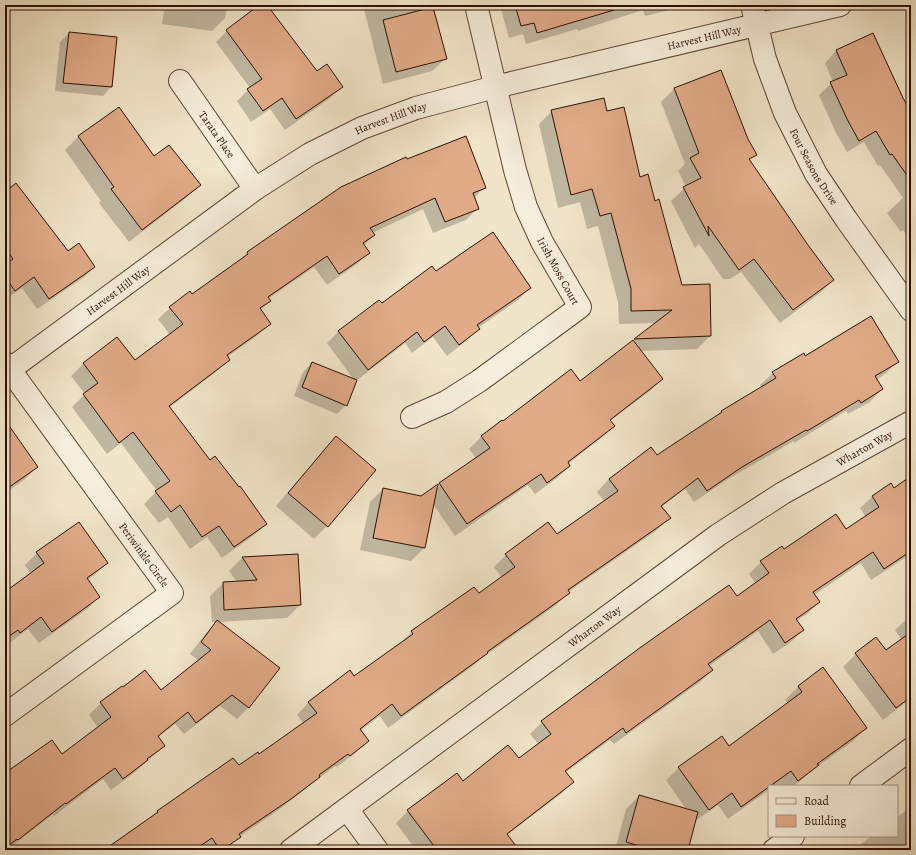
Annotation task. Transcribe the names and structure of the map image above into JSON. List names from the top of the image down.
{
  "streets": {
    "street": [
      "Harvest Hill Way",
      "Tarata Place",
      "Four Seasons Drive",
      "Irish Moss Court",
      "Wharton Way",
      "Periwinkle Circle"
    ]
  },
  "crossings": [
    ["Harvest Hill Way", "Tarata Place"],
    ["Harvest Hill Way", "Four Seasons Drive"],
    ["Harvest Hill Way", "Irish Moss Court"],
    ["Harvest Hill Way", "Periwinkle Circle"]
  ],
  "legend": ["Road", "Building"]
}
